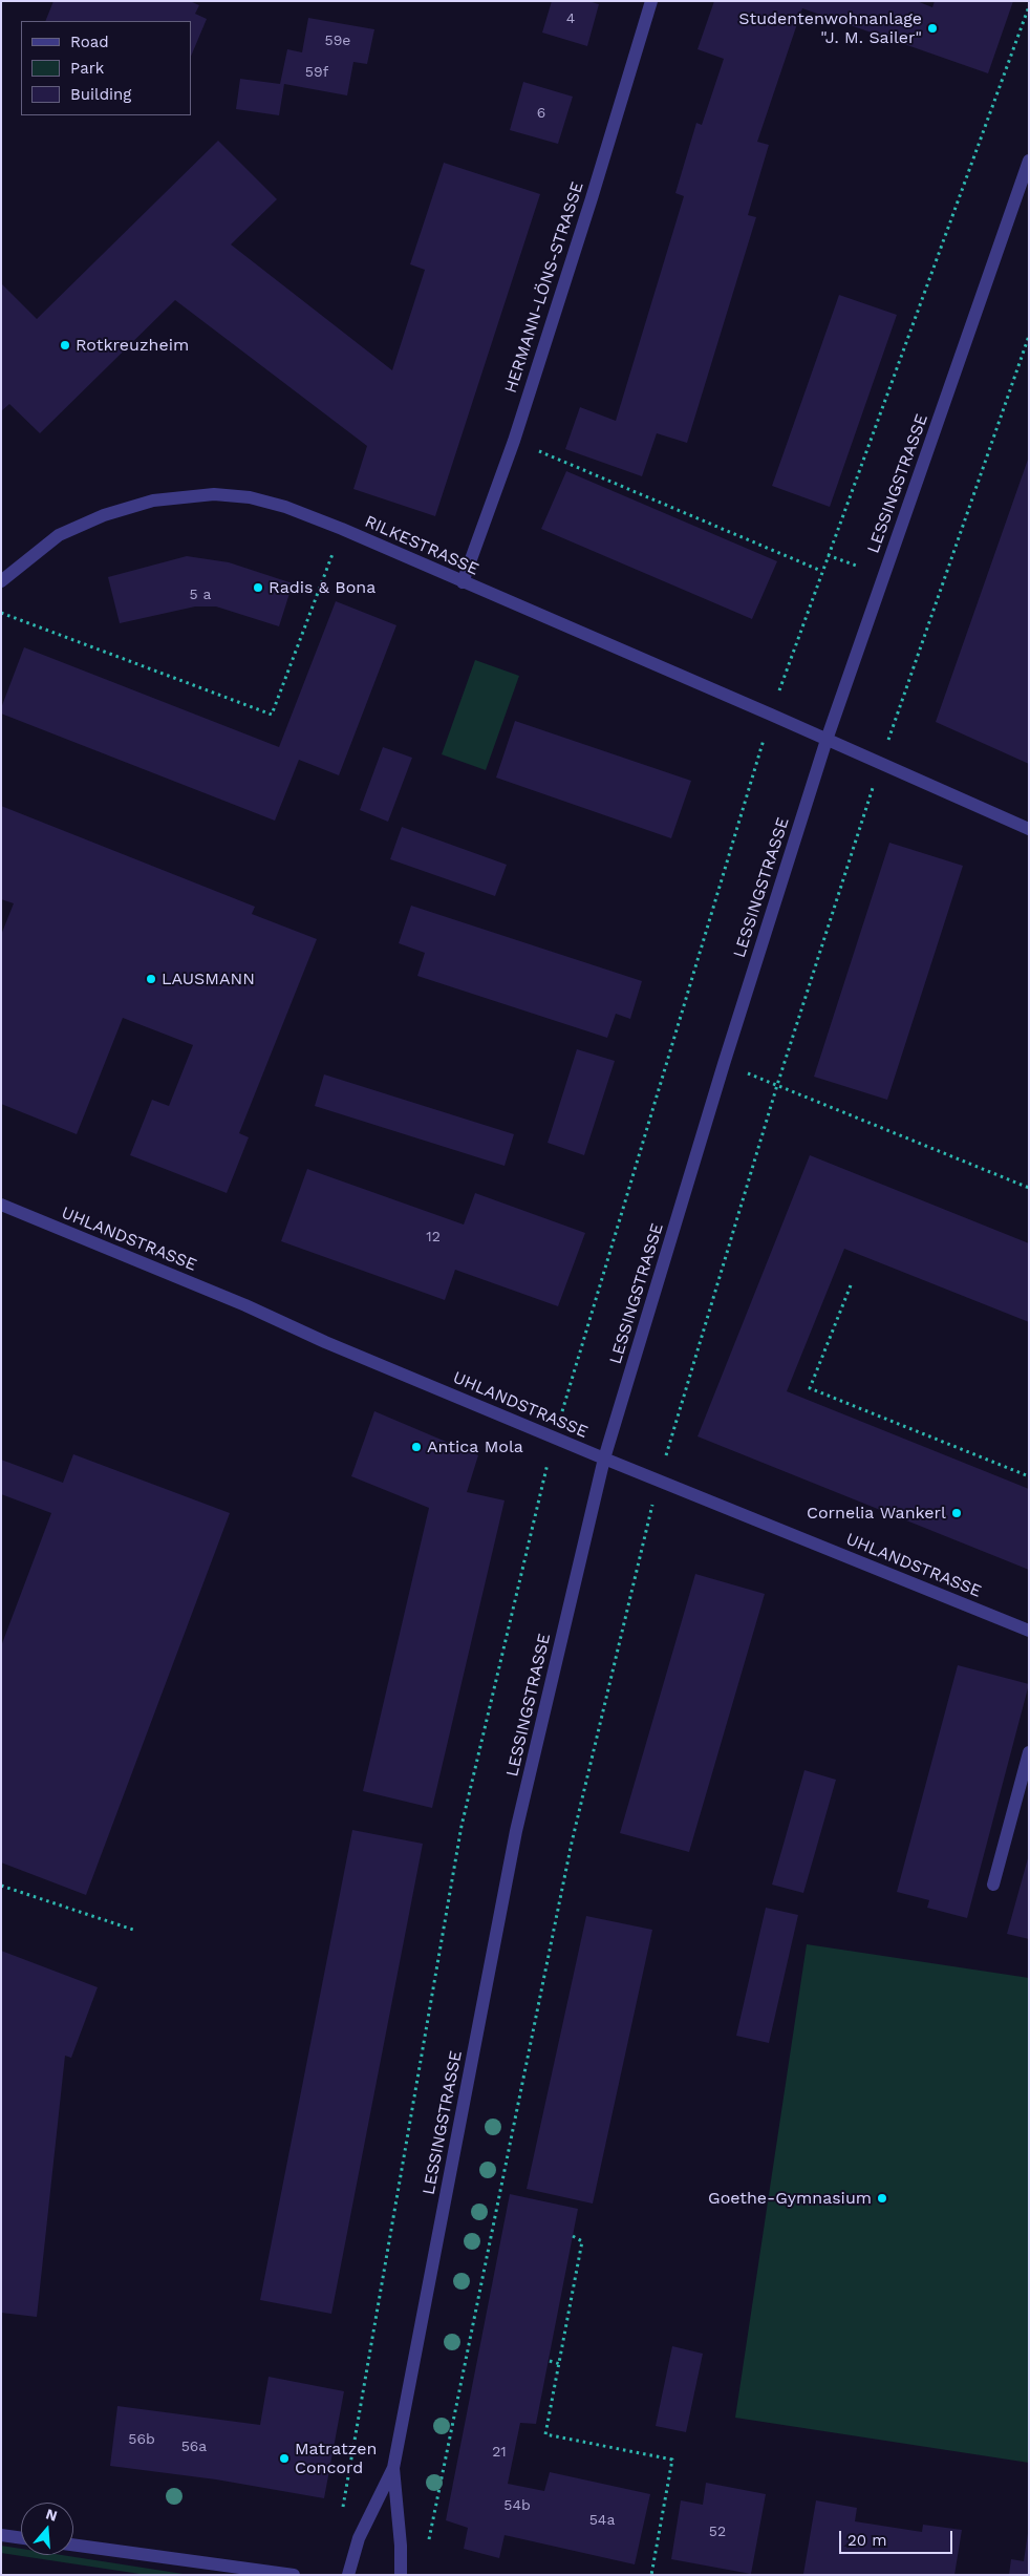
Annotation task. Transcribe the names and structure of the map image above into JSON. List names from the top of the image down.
{
  "streets": {
    "street": [
      "HERMANN-LÖNS-STRASSE",
      "LESSINGSTRASSE",
      "RILKESTRASSE",
      "UHLANDSTRASSE"
    ]
  },
  "crossings": [
    ["HERMANN-LÖNS-STRASSE", "RILKESTRASSE"],
    ["LESSINGSTRASSE", "RILKESTRASSE"],
    ["LESSINGSTRASSE", "UHLANDSTRASSE"]
  ],
  "places": [
    "Studentenwohnanlage \"J. M. Sailer\"",
    "Rotkreuzheim",
    "Radis & Bona",
    "LAUSMANN",
    "Antica Mola",
    "Cornelia Wankerl",
    "Goethe-Gymnasium",
    "Matratzen Concord"
  ],
  "house_numbers": [
    "4",
    "59e",
    "59f",
    "6",
    "5 a",
    "12",
    "56b",
    "56a",
    "21",
    "54b",
    "54a",
    "52"
  ],
  "legend": ["Road", "Park", "Building"],
  "scale_bar": "20 m",
  "north": "top"
}
